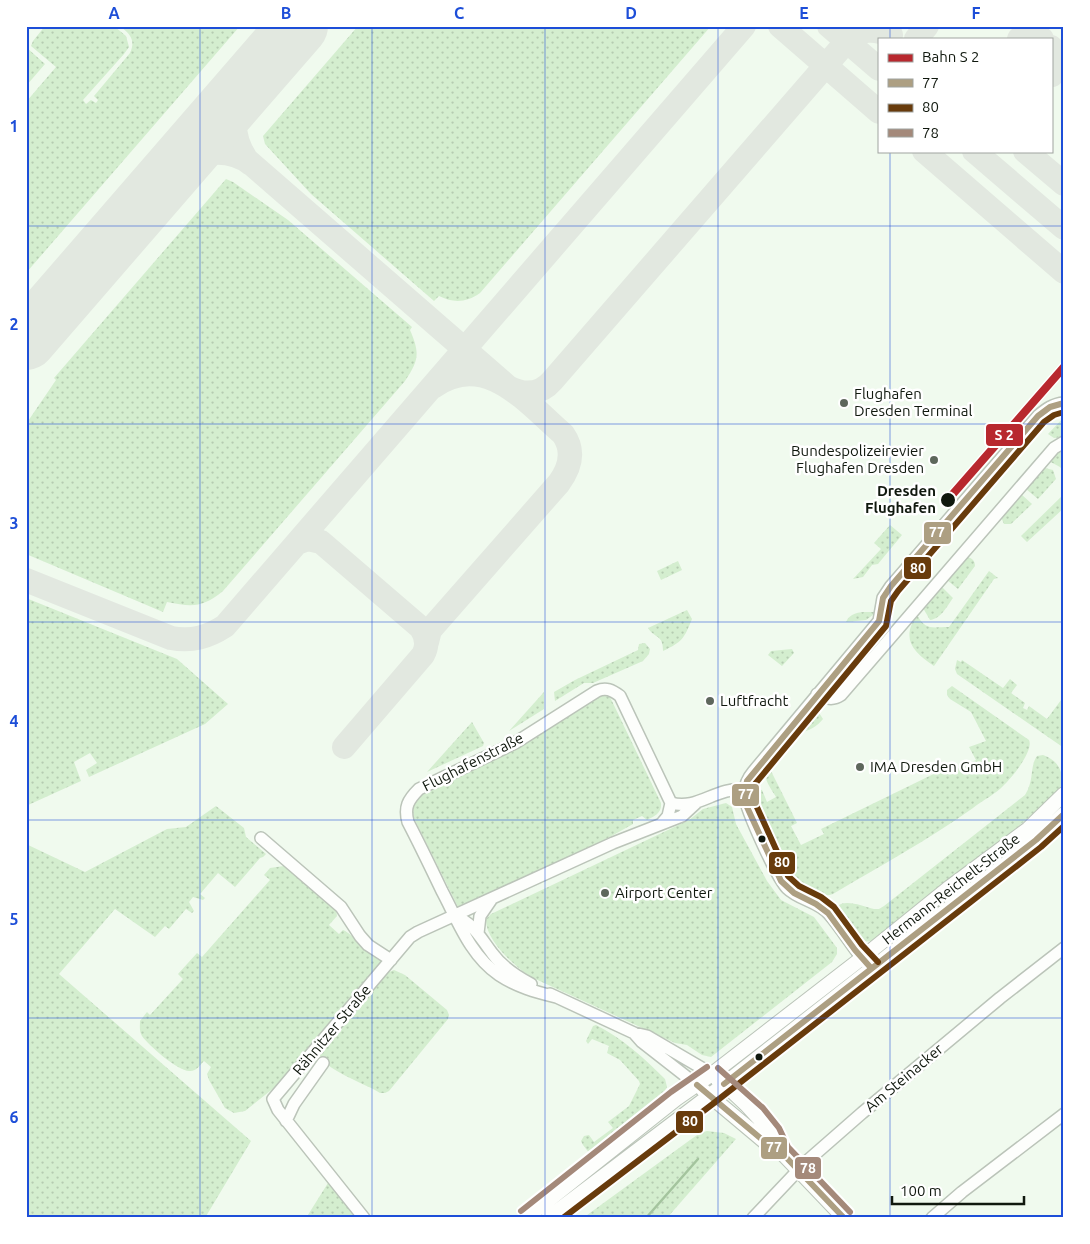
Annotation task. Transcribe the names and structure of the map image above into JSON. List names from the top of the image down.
{
  "streets": {
    "main road": ["Flughafenstraße", "Hermann-Reichelt-Straße"],
    "street": ["Rähnitzer Straße", "Am Steinacker"]
  },
  "crossings": [
    ["Flughafenstraße", "Hermann-Reichelt-Straße"],
    ["Flughafenstraße", "Rähnitzer Straße"],
    ["Flughafenstraße", "Am Steinacker"]
  ],
  "places": [
    "Flughafen Dresden Terminal",
    "Bundespolizeirevier Flughafen Dresden",
    "Dresden Flughafen",
    "Luftfracht",
    "IMA Dresden GmbH",
    "Airport Center"
  ],
  "lines": ["transit line 77", "transit line 80", "transit line 78"],
  "legend": [
    "Bahn S 2",
    "77",
    "80",
    "78"
  ],
  "scale_bar": "100 m",
  "grid": {
    "columns": [
      "A",
      "B",
      "C",
      "D",
      "E",
      "F"
    ],
    "rows": [
      "1",
      "2",
      "3",
      "4",
      "5",
      "6"
    ]
  }
}
